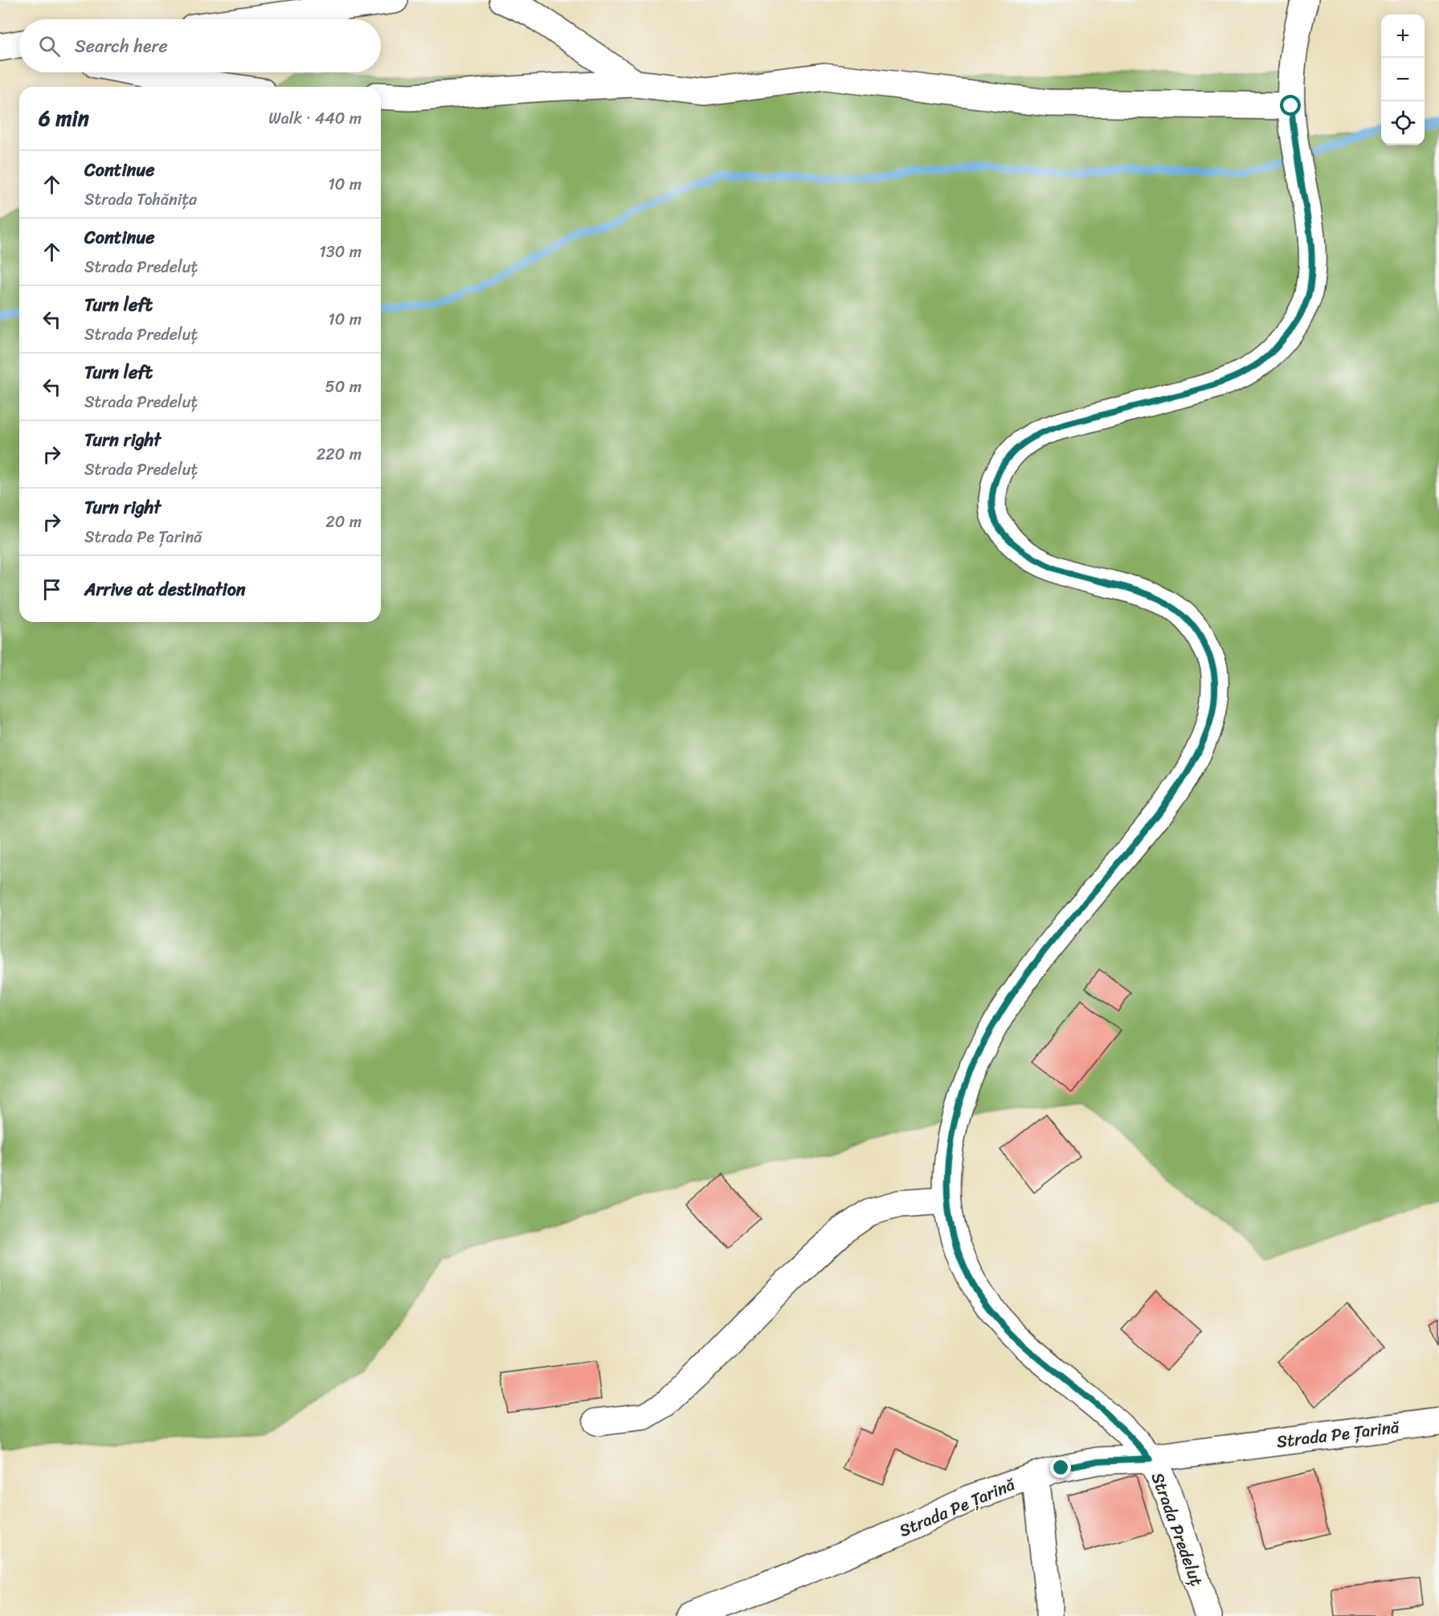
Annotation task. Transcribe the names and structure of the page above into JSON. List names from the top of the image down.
{
  "streets": {
    "street": ["Strada Pe Țarină", "Strada Predeluț"]
  },
  "crossings": [
    ["Strada Pe Țarină", "Strada Predeluț"]
  ],
  "page": {
    "map_buttons": ["+", "−"],
    "search": "Search here",
    "heading": ["6 min", "Walk · 440 m"],
    "list": [
      ["Continue", "Strada Tohănița", "10 m"],
      ["Continue", "Strada Predeluț", "130 m"],
      ["Turn left", "Strada Predeluț", "10 m"],
      ["Turn left", "Strada Predeluț", "50 m"],
      ["Turn right", "Strada Predeluț", "220 m"],
      ["Turn right", "Strada Pe Țarină", "20 m"],
      "Arrive at destination"
    ]
  }
}
